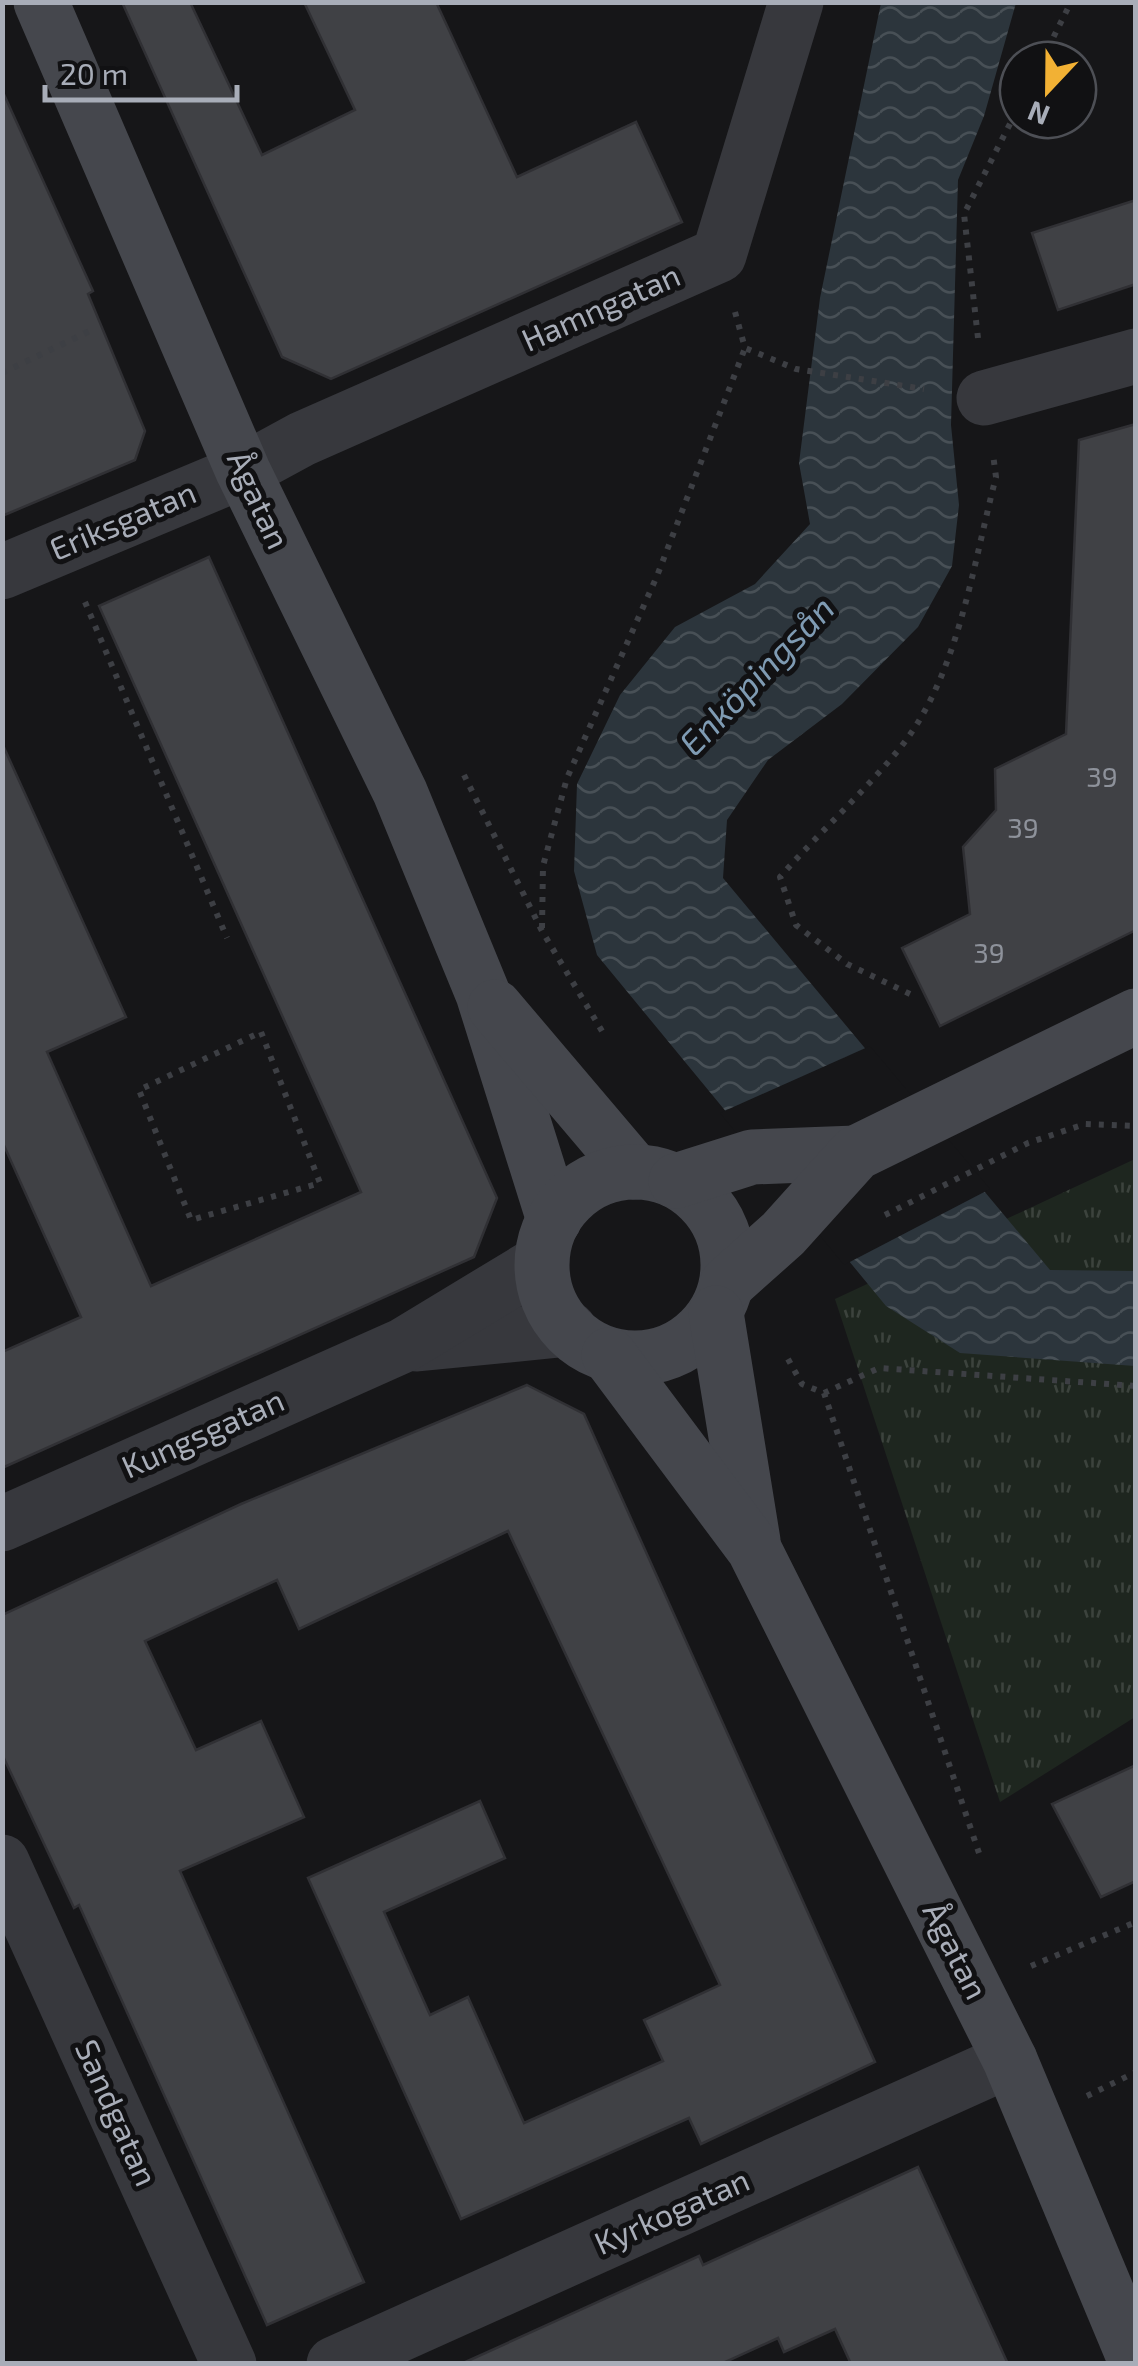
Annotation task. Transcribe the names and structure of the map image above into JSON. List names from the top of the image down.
{
  "streets": {
    "street": [
      "Hamngatan",
      "Ågatan",
      "Eriksgatan",
      "Kungsgatan",
      "Sandgatan",
      "Kyrkogatan"
    ]
  },
  "crossings": [
    ["Hamngatan", "Ågatan"],
    ["Hamngatan", "Eriksgatan"],
    ["Ågatan", "Eriksgatan"],
    ["Ågatan", "Kungsgatan"],
    ["Ågatan", "Kyrkogatan"]
  ],
  "water": ["Enköpingsån"],
  "house_numbers": ["39", "39", "39"],
  "scale_bar": "20 m",
  "north": "bottom"
}
